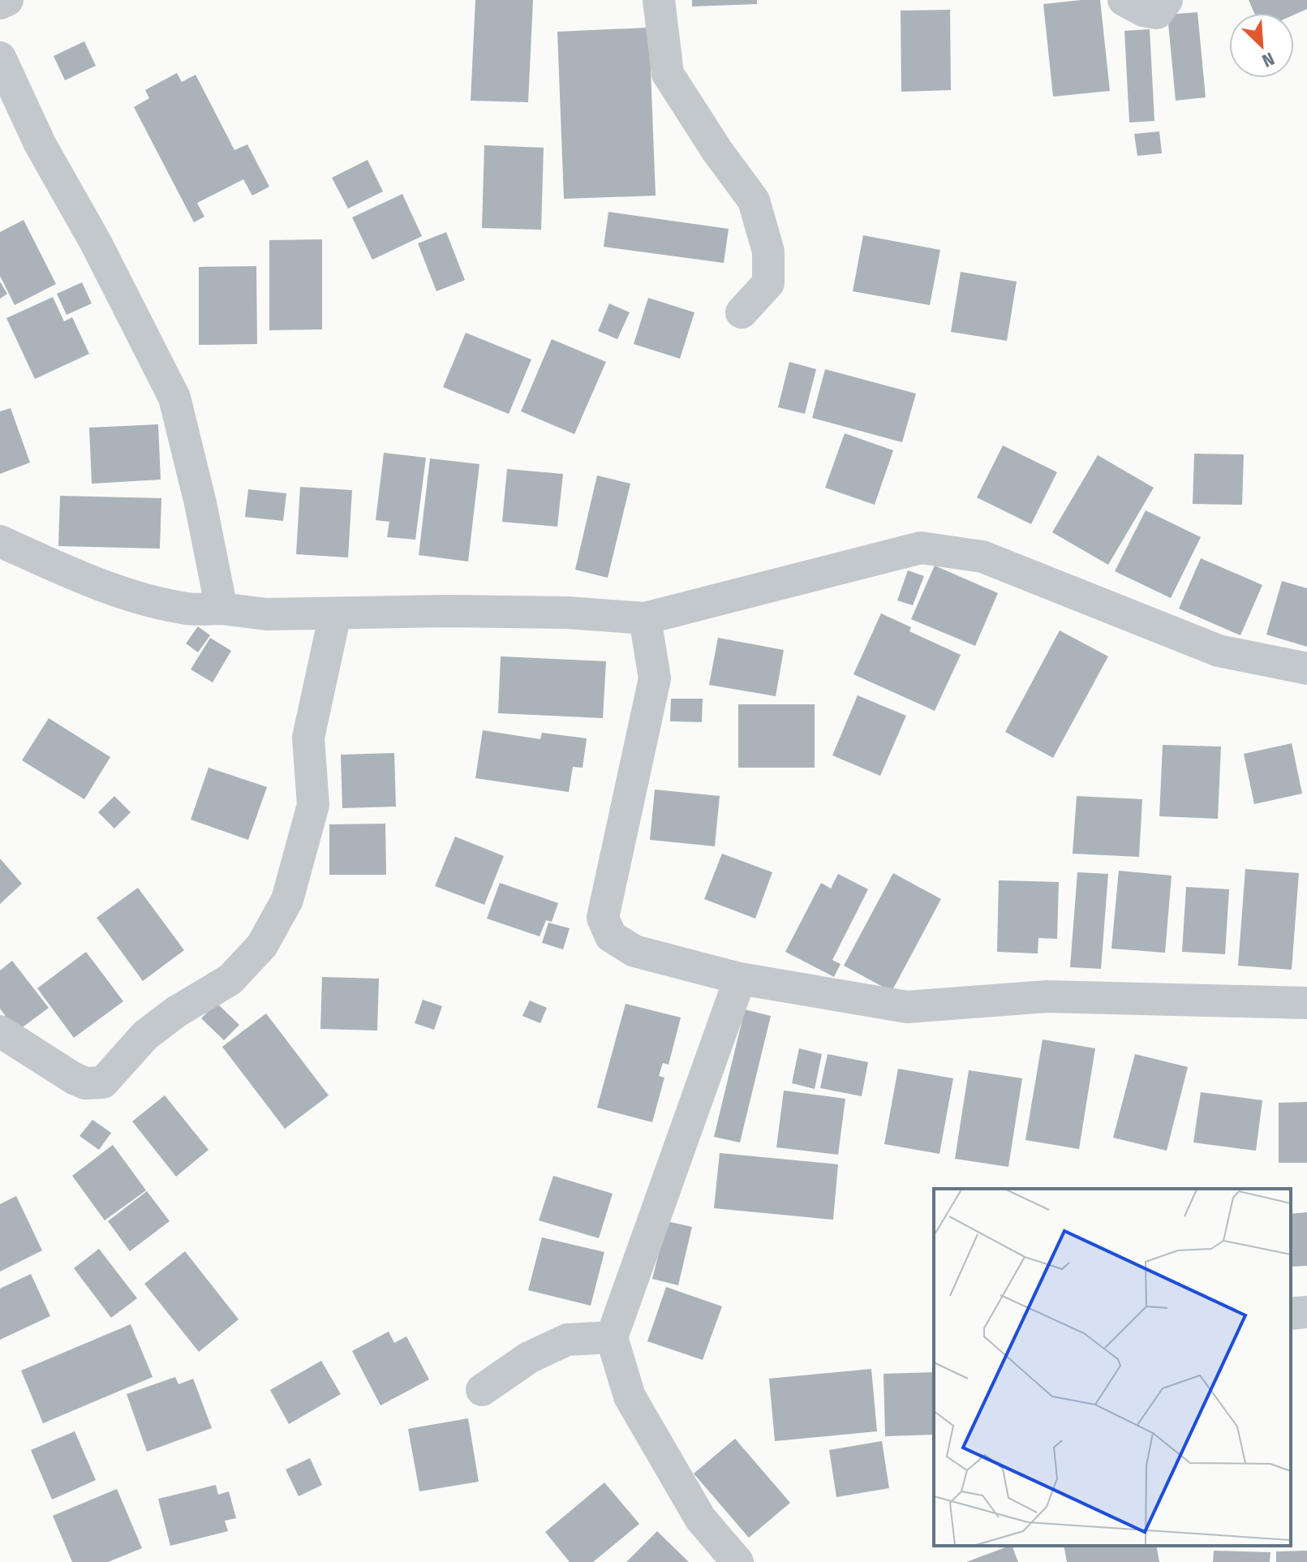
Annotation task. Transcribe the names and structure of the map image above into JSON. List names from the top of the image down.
{
  "north": "bottom right"
}
